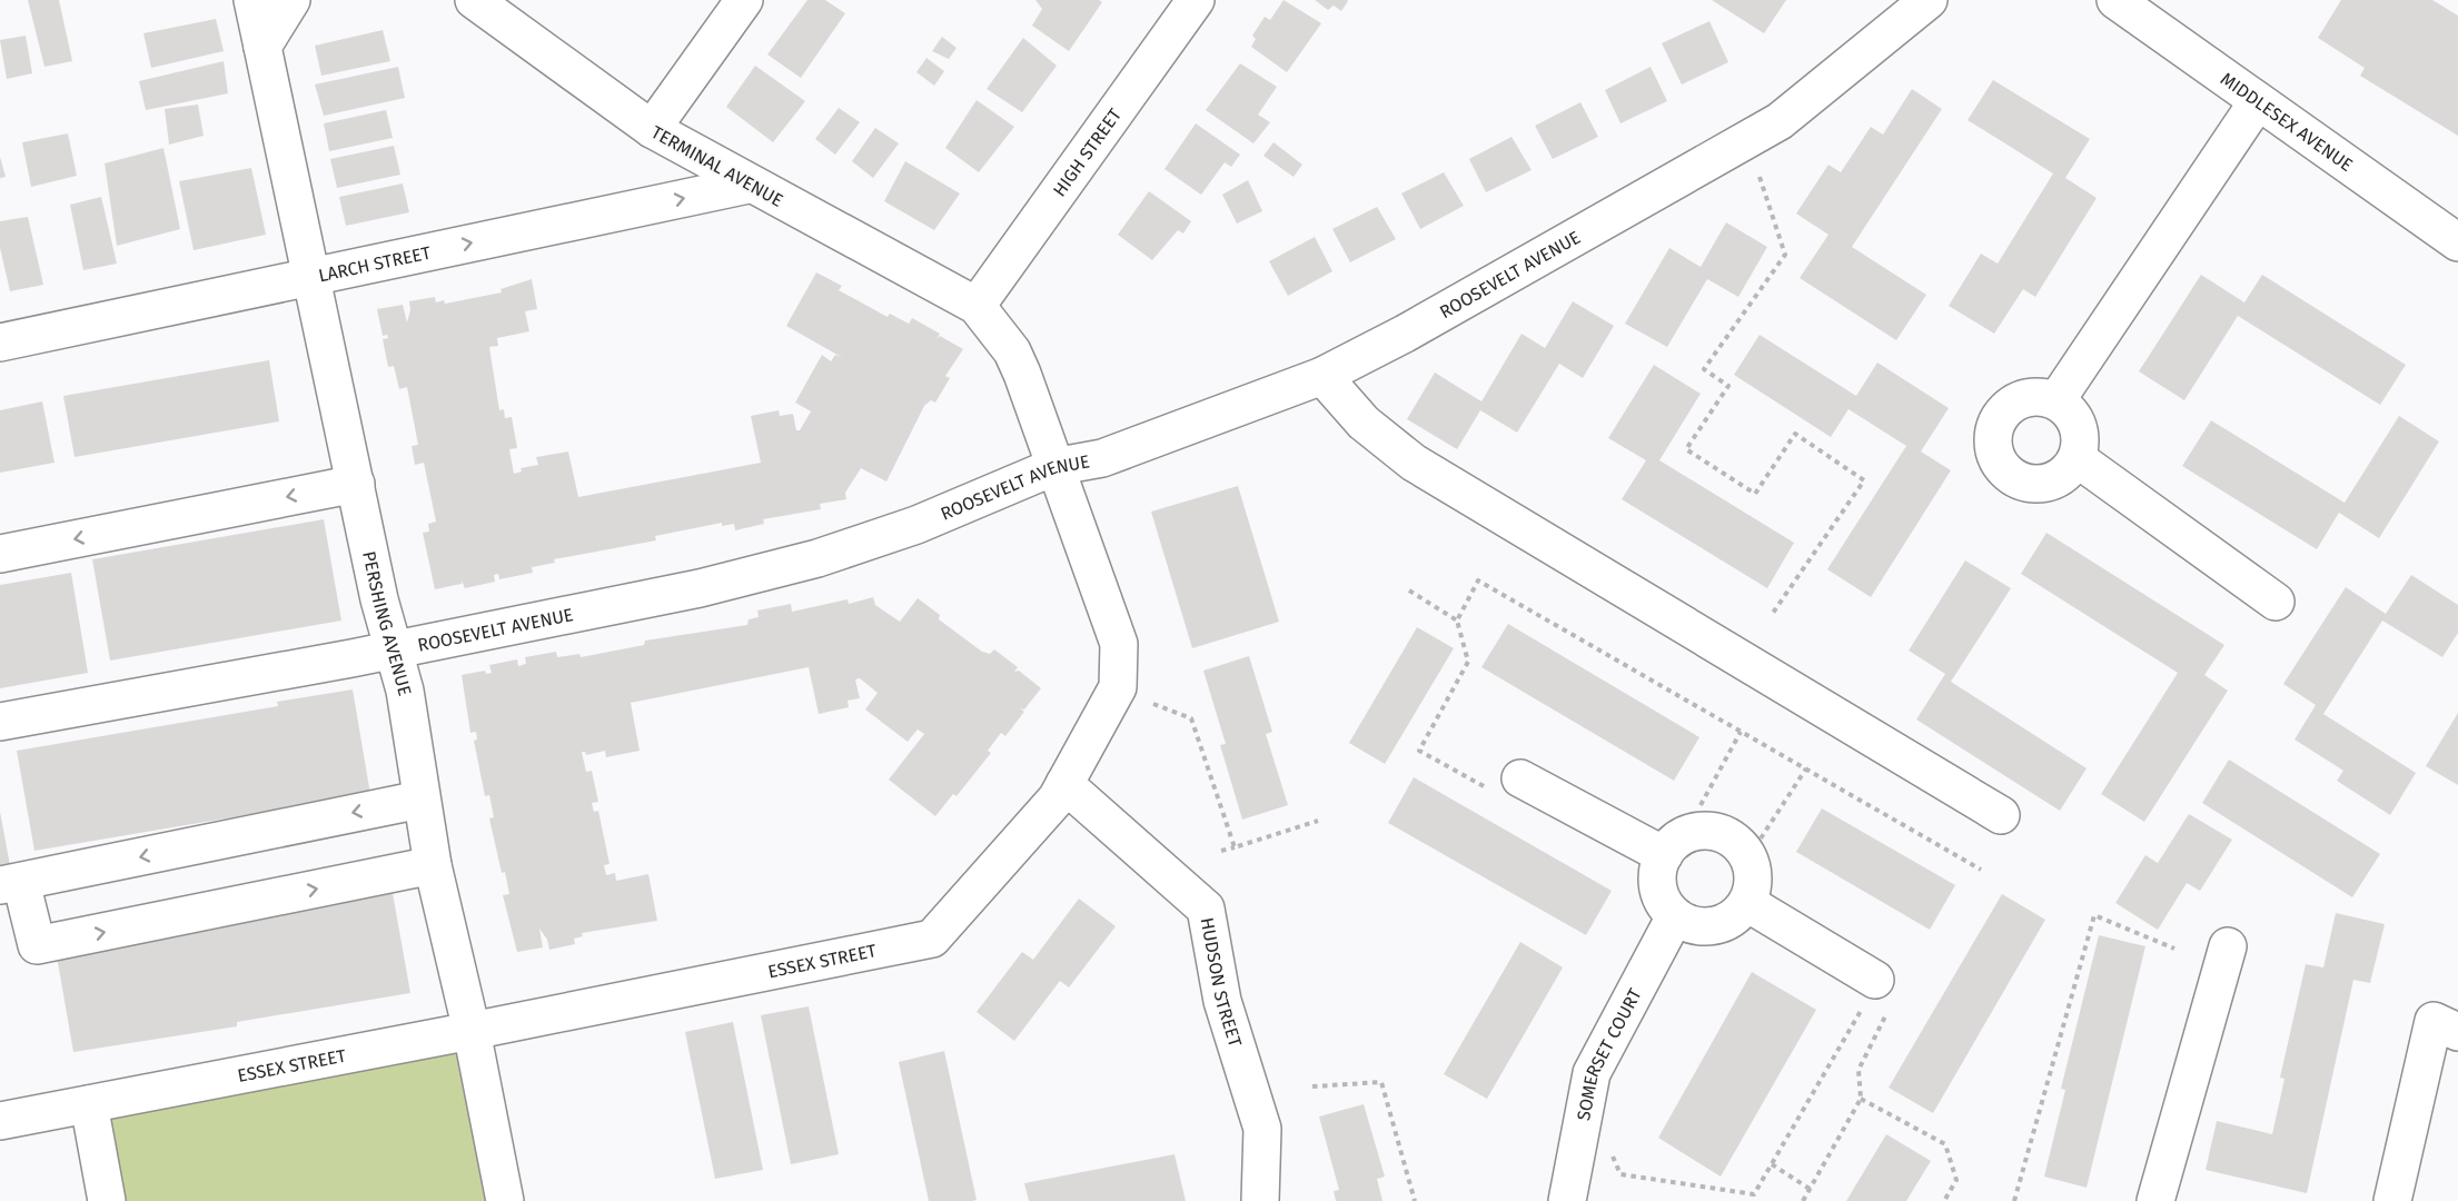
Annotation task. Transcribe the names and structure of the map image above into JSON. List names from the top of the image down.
{
  "streets": {
    "street": [
      "MIDDLESEX AVENUE",
      "HIGH STREET",
      "TERMINAL AVENUE",
      "LARCH STREET",
      "ROOSEVELT AVENUE",
      "PERSHING AVENUE",
      "ESSEX STREET",
      "HUDSON STREET",
      "SOMERSET COURT"
    ]
  },
  "crossings": [
    ["HIGH STREET", "TERMINAL AVENUE"],
    ["HIGH STREET", "ESSEX STREET"],
    ["TERMINAL AVENUE", "LARCH STREET"],
    ["TERMINAL AVENUE", "ESSEX STREET"],
    ["LARCH STREET", "PERSHING AVENUE"],
    ["ROOSEVELT AVENUE", "PERSHING AVENUE"],
    ["ROOSEVELT AVENUE", "ESSEX STREET"],
    ["PERSHING AVENUE", "ESSEX STREET"],
    ["ESSEX STREET", "HUDSON STREET"]
  ],
  "one_way": ["LARCH STREET"]
}
